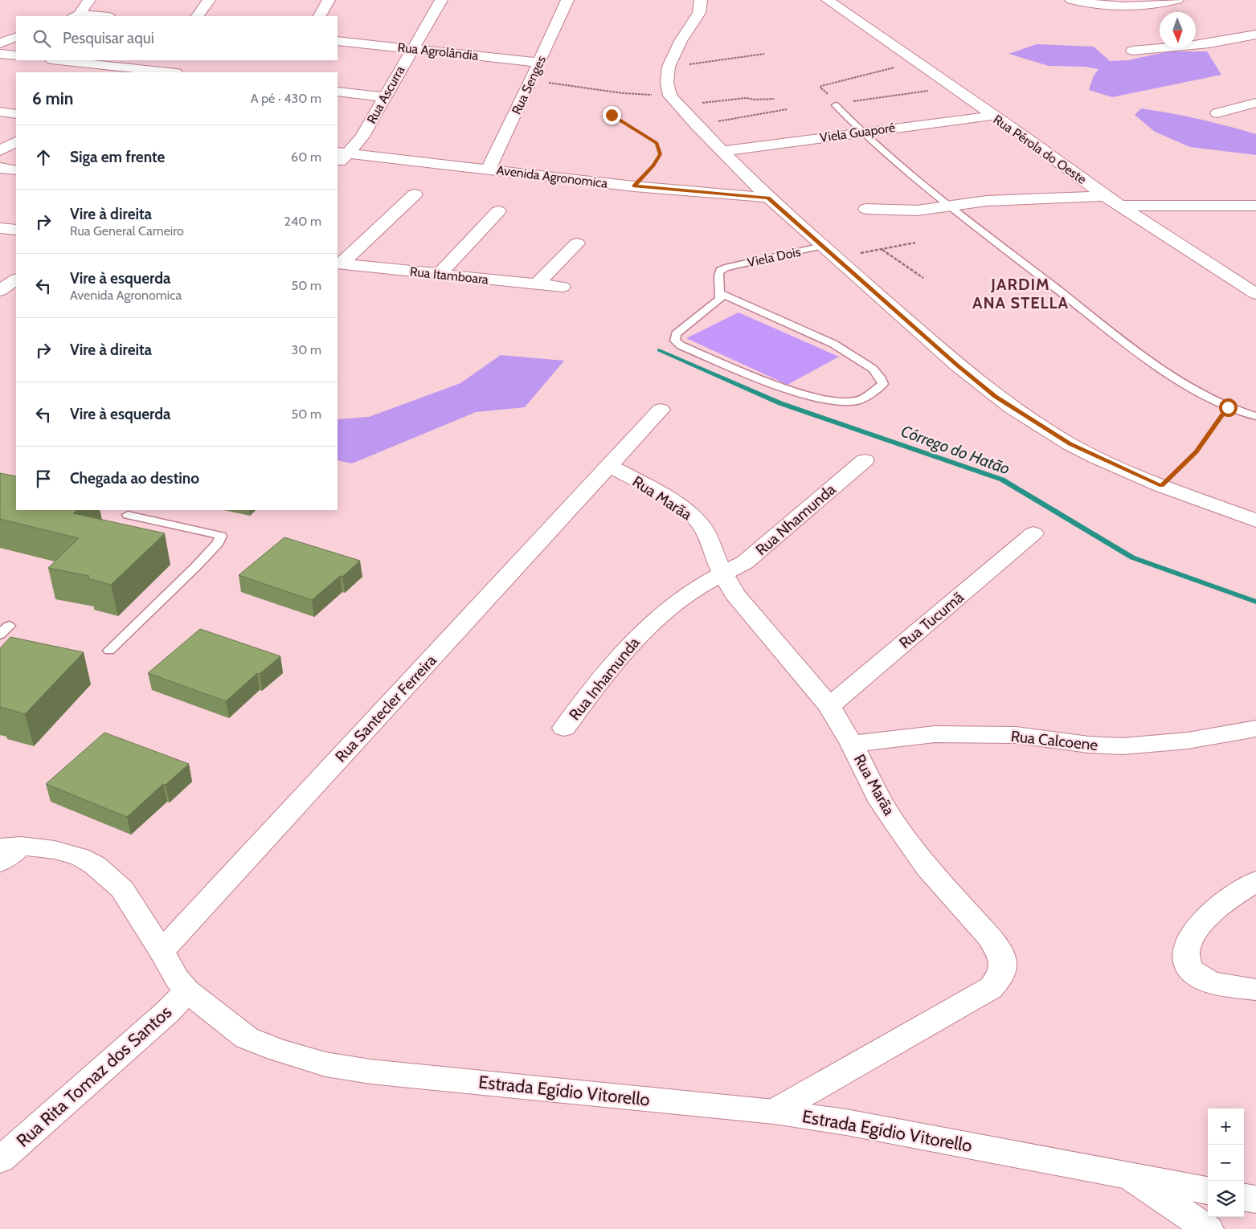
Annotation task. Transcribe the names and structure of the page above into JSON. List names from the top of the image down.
{
  "streets": {
    "street": [
      "Rua Agrolândia",
      "Rua Senges",
      "Rua Ascurra",
      "Viela Guaporé",
      "Rua Pérola do Oeste",
      "Avenida Agronomica",
      "Rua Itamboara",
      "Rua Marãa",
      "Rua Nhamunda",
      "Rua Tucumã",
      "Rua Inhamunda",
      "Rua Santecler Ferreira",
      "Rua Calcoene",
      "Rua Rita Tomaz dos Santos",
      "Estrada Egídio Vitorello"
    ],
    "lane": ["Viela Dois"]
  },
  "crossings": [
    ["Rua Agrolândia", "Rua Senges"],
    ["Rua Agrolândia", "Rua Ascurra"],
    ["Rua Senges", "Avenida Agronomica"],
    ["Rua Ascurra", "Avenida Agronomica"],
    ["Viela Guaporé", "Rua Pérola do Oeste"],
    ["Rua Marãa", "Rua Nhamunda"],
    ["Rua Marãa", "Rua Tucumã"],
    ["Rua Marãa", "Rua Inhamunda"],
    ["Rua Marãa", "Rua Santecler Ferreira"],
    ["Rua Marãa", "Rua Calcoene"],
    ["Rua Marãa", "Estrada Egídio Vitorello"],
    ["Rua Nhamunda", "Rua Inhamunda"],
    ["Rua Santecler Ferreira", "Estrada Egídio Vitorello"],
    ["Rua Rita Tomaz dos Santos", "Estrada Egídio Vitorello"]
  ],
  "districts": ["JARDIM ANA STELLA"],
  "water": ["Córrego do Hatão"],
  "north": "bottom",
  "page": {
    "search": "Pesquisar aqui",
    "heading": ["6 min", "A pé · 430 m"],
    "list": [
      ["Siga em frente", "60 m"],
      ["Vire à direita", "Rua General Carneiro", "240 m"],
      ["Vire à esquerda", "Avenida Agronomica", "50 m"],
      ["Vire à direita", "30 m"],
      ["Vire à esquerda", "50 m"],
      "Chegada ao destino"
    ],
    "map_buttons": ["+", "−"]
  }
}
